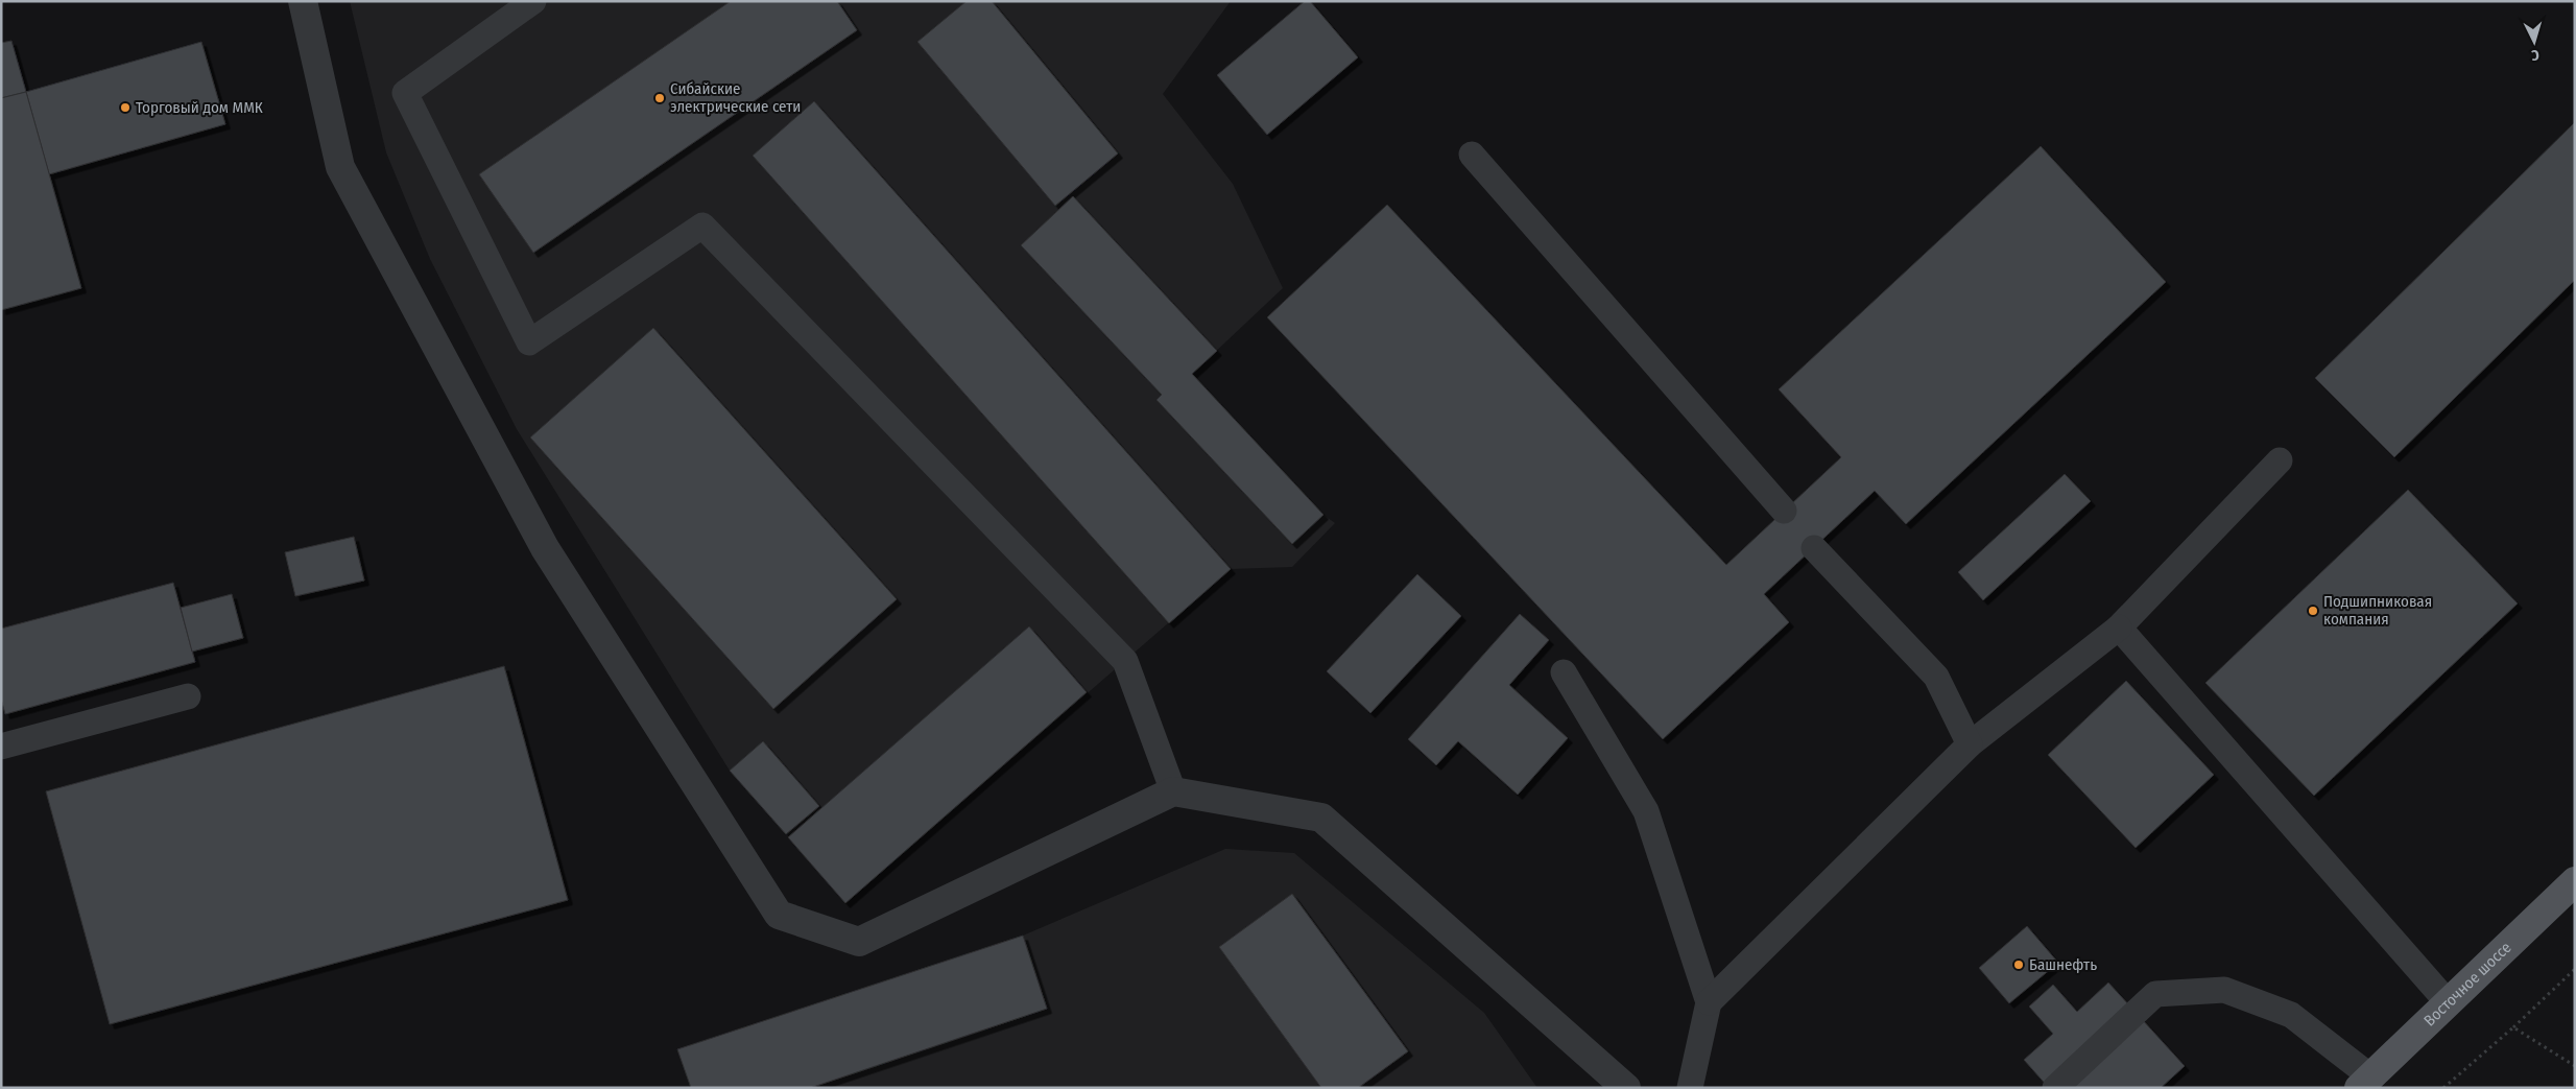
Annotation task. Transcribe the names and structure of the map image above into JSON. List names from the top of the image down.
{
  "streets": {
    "main road": ["Восточное шоссе"]
  },
  "places": [
    "Сибайские электрические сети",
    "Торговый дом ММК",
    "Подшипниковая компания",
    "Башнефть"
  ],
  "north": "bottom"
}
